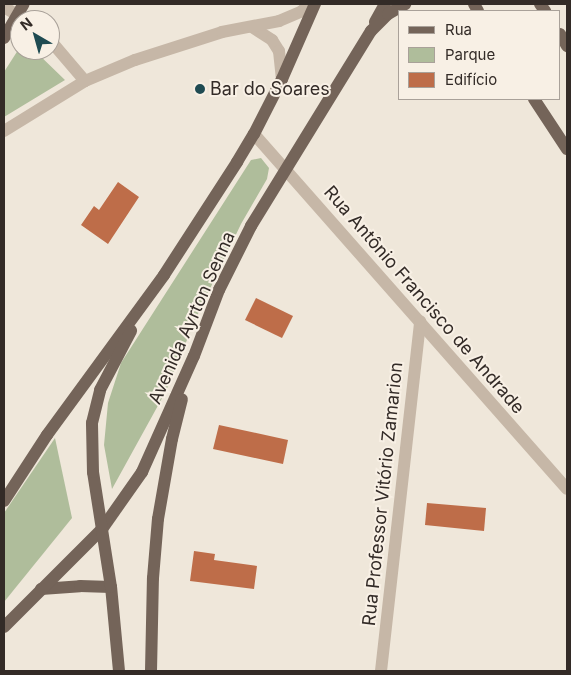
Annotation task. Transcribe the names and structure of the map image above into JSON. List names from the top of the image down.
{
  "streets": {
    "main road": ["Avenida Ayrton Senna"],
    "street": ["Rua Antônio Francisco de Andrade", "Rua Professor Vitório Zamarion"]
  },
  "crossings": [
    ["Rua Antônio Francisco de Andrade", "Avenida Ayrton Senna"],
    ["Rua Antônio Francisco de Andrade", "Rua Professor Vitório Zamarion"]
  ],
  "places": ["Bar do Soares"],
  "legend": ["Rua", "Parque", "Edifício"],
  "north": "top left"
}
